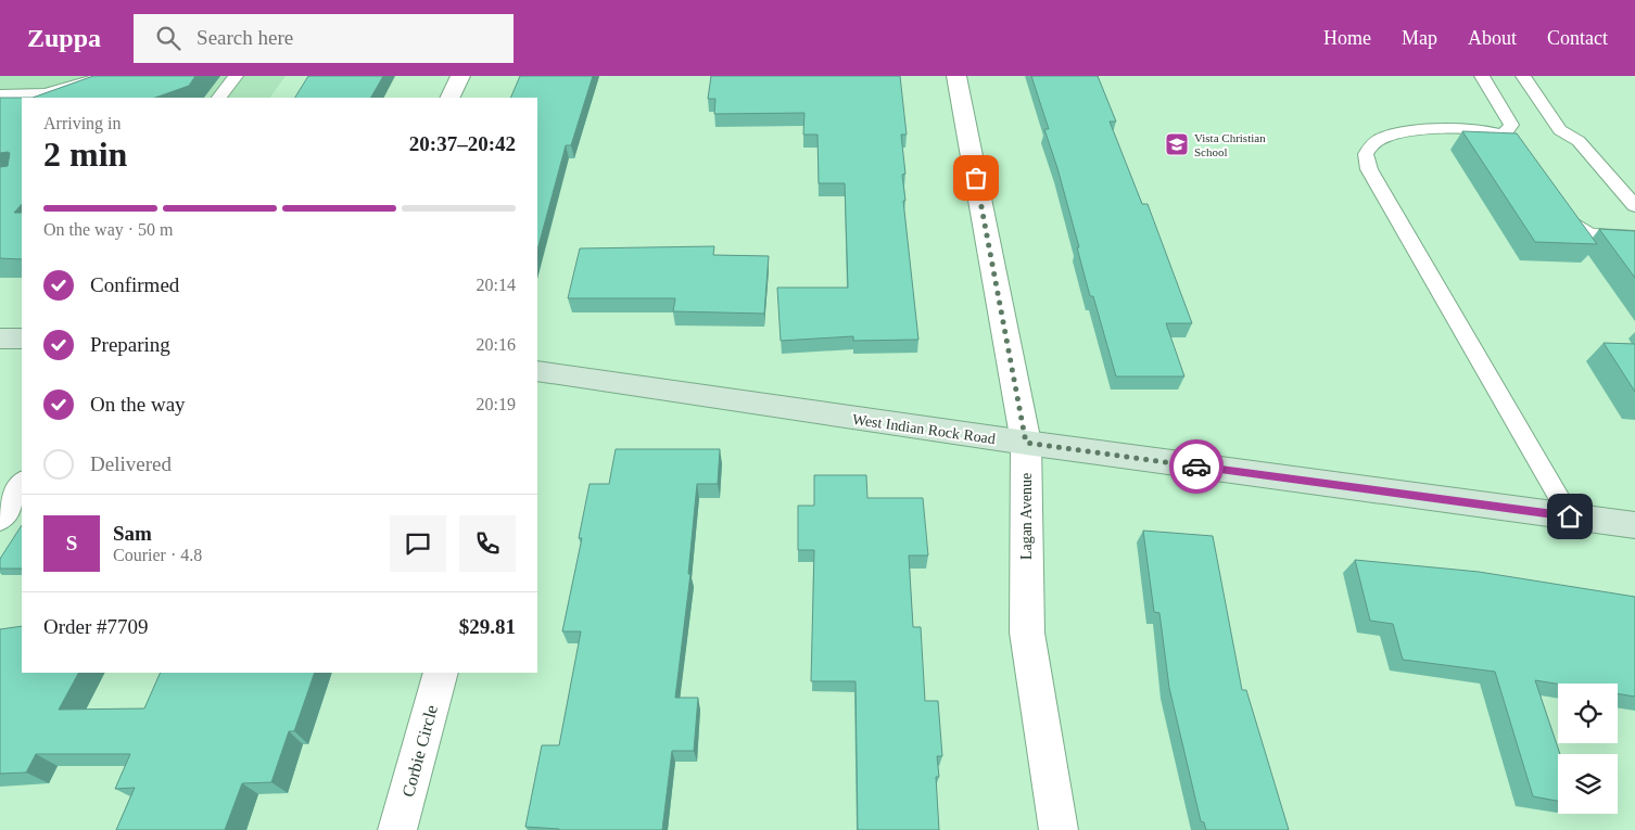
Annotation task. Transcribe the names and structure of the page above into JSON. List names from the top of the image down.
{
  "streets": {
    "street": ["West Indian Rock Road", "Lagan Avenue", "Corbie Circle"]
  },
  "crossings": [
    ["West Indian Rock Road", "Lagan Avenue"]
  ],
  "places": {
    "school or university": ["Vista Christian School"]
  },
  "page": {
    "header": "Zuppa",
    "search": "Search here",
    "nav": [
      "Home",
      "Map",
      "About",
      "Contact"
    ],
    "heading": ["2 min", "Arriving in", "20:37–20:42"],
    "panel": [
      "Sam",
      "Courier · 4.8",
      "Order #7709",
      "$29.81"
    ],
    "bar": "On the way · 50 m",
    "list": [
      ["Confirmed", "20:14"],
      ["Preparing", "20:16"],
      ["On the way", "20:19"],
      "Delivered"
    ],
    "round": "S"
  }
}
